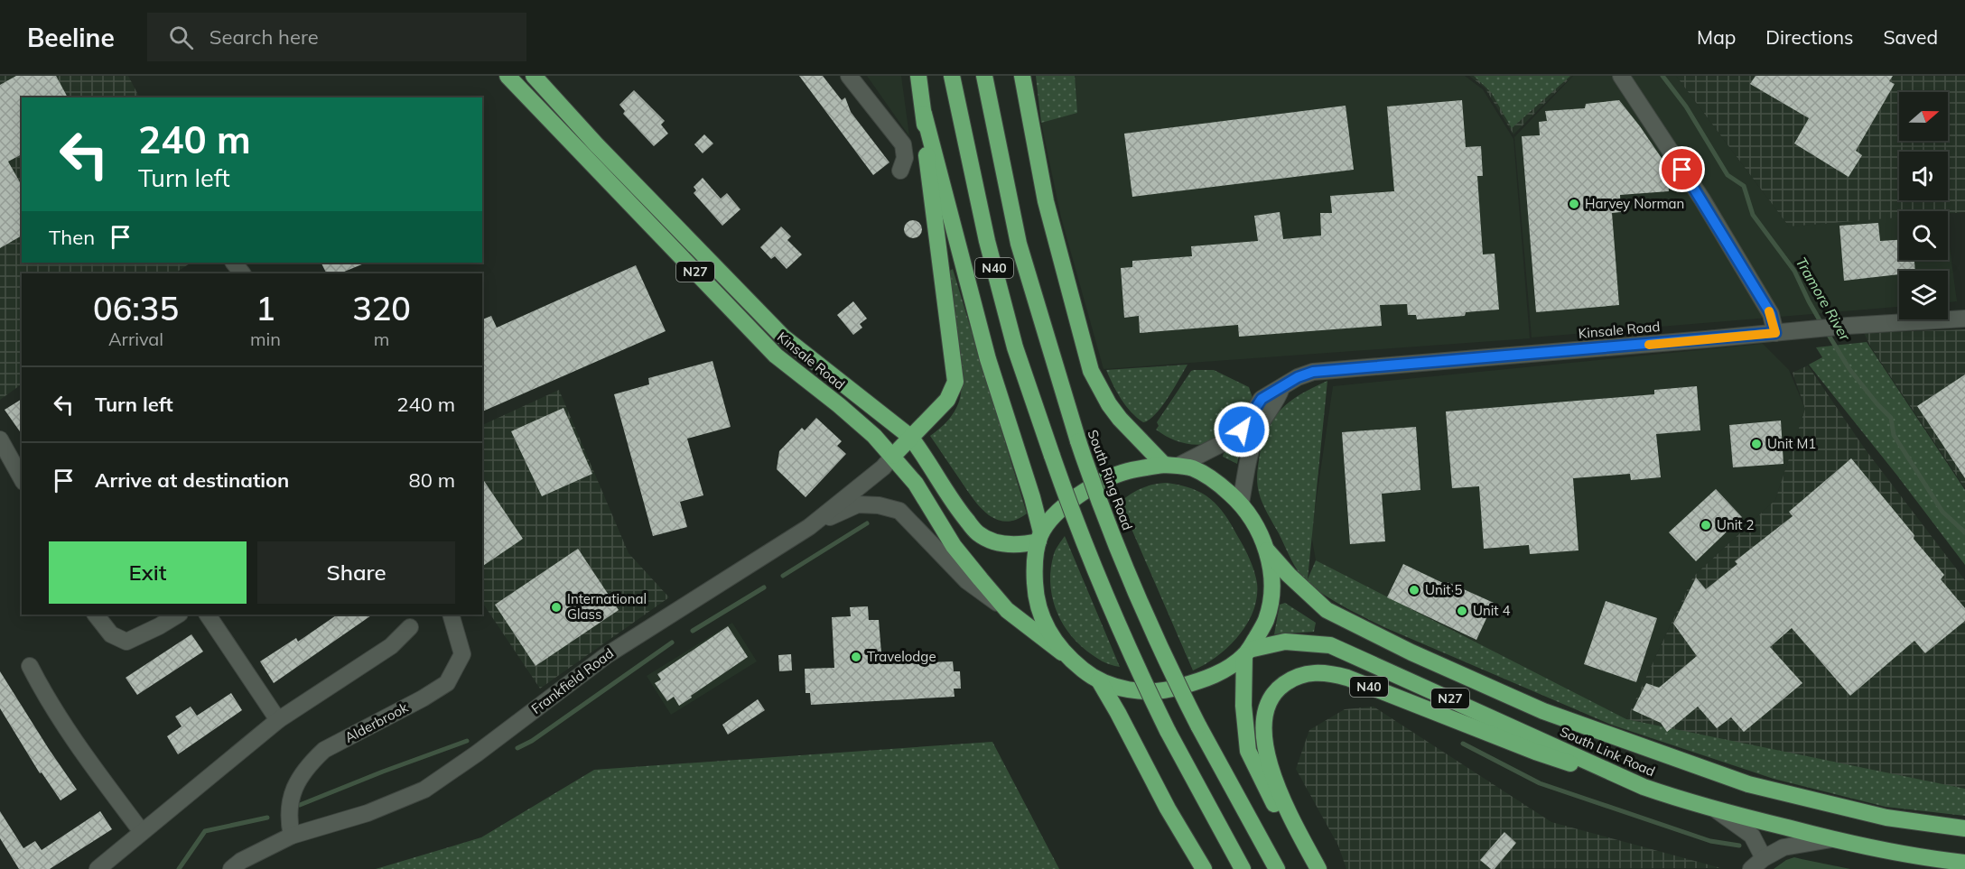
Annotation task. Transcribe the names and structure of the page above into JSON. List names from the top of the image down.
{
  "streets": {
    "highway": [
      "N40",
      "N27",
      "Kinsale Road",
      "South Ring Road",
      "South Link Road"
    ],
    "street": ["Frankfield Road", "Alderbrook"]
  },
  "crossings": [
    ["N40", "South Link Road"],
    ["N27", "Kinsale Road"],
    ["N27", "South Link Road"],
    ["Kinsale Road", "Frankfield Road"],
    ["Frankfield Road", "Alderbrook"]
  ],
  "water": ["Tramore River"],
  "places": [
    "Harvey Norman",
    "Unit M1",
    "Unit 2",
    "Unit 5",
    "International Glass",
    "Unit 4",
    "Travelodge"
  ],
  "north": "right",
  "page": {
    "header": "Beeline",
    "search": "Search here",
    "nav": ["Map", "Directions", "Saved"],
    "turn": ["240 m", "Turn left"],
    "then": "Then",
    "eta": [
      "06:35",
      "Arrival",
      "1",
      "min",
      "320",
      "m"
    ],
    "list": [
      {
        "name": "Turn left",
        "value": "240 m"
      },
      {
        "name": "Arrive at destination",
        "value": "80 m"
      }
    ],
    "buttons": ["Exit", "Share"]
  }
}
